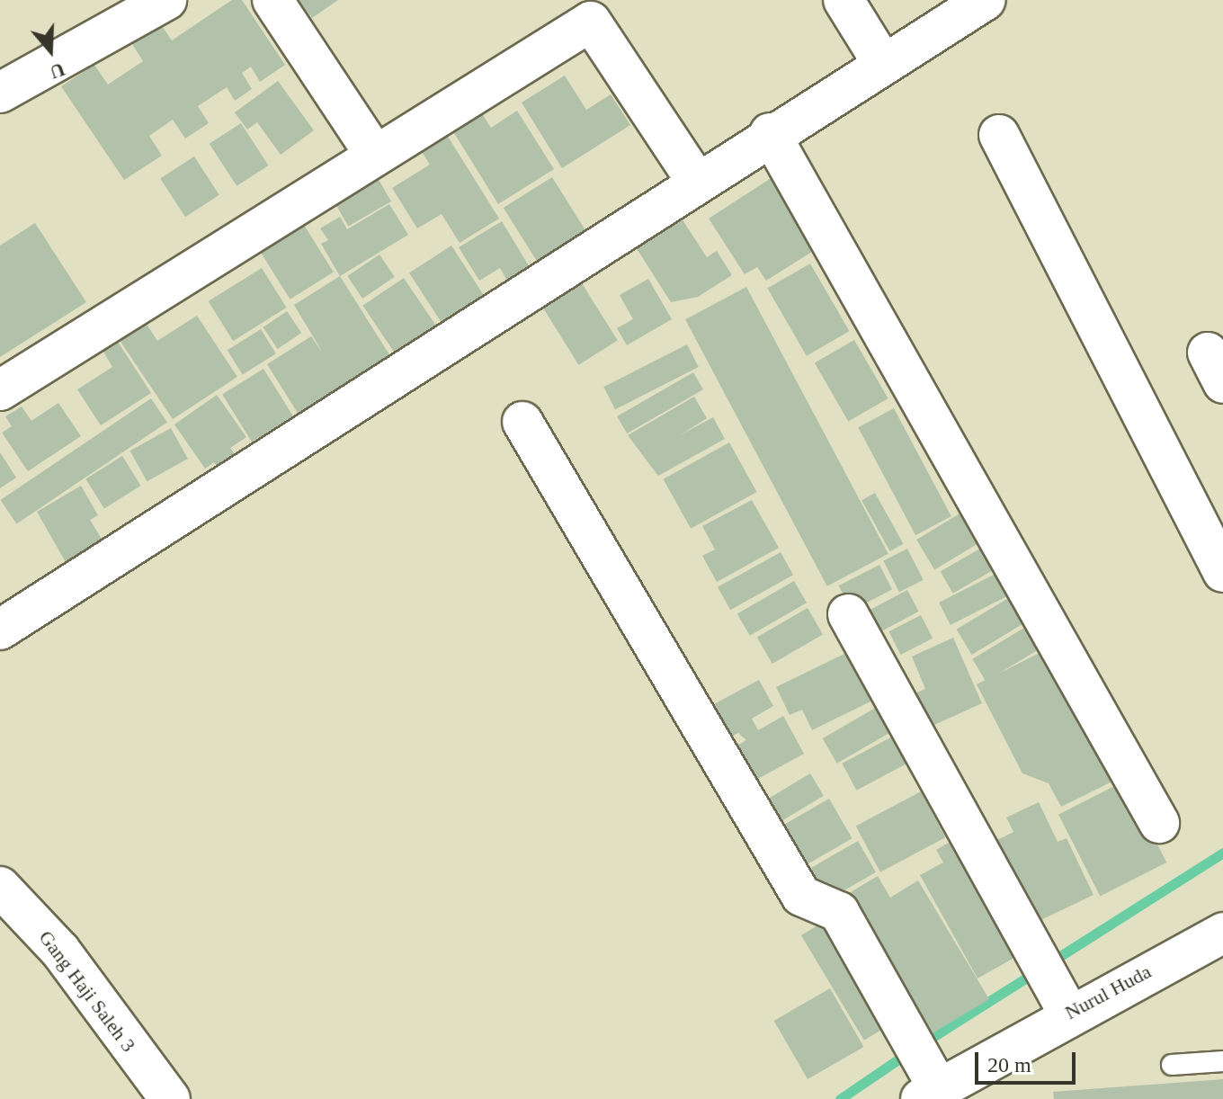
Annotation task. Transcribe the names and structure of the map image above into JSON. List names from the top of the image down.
{
  "streets": {
    "street": ["Gang Haji Saleh 3", "Nurul Huda"]
  },
  "scale_bar": "20 m",
  "north": "bottom"
}
